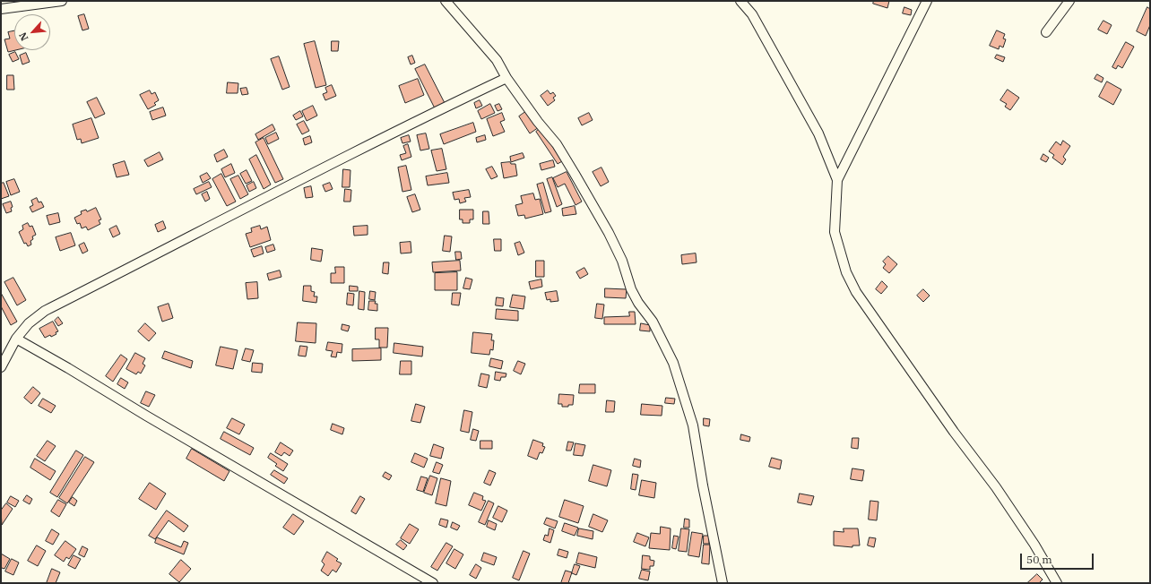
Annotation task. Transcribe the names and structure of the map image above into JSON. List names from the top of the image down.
{
  "scale_bar": "50 m",
  "north": "bottom left"
}
